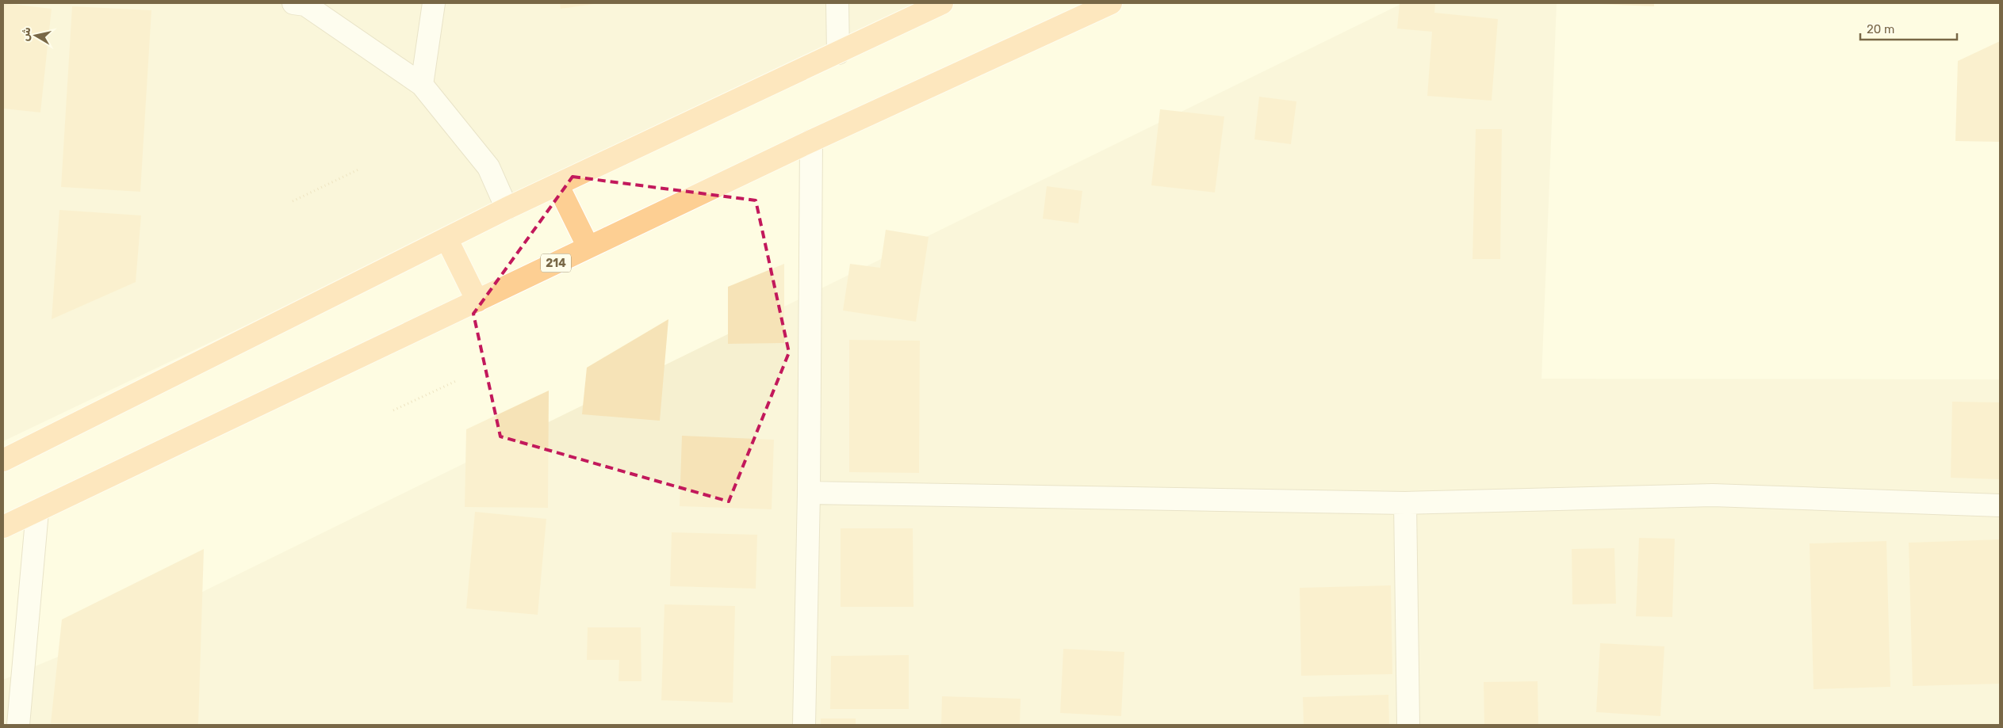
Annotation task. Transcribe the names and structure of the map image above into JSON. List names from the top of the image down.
{
  "streets": {
    "highway": ["214"]
  },
  "scale_bar": "20 m",
  "north": "left"
}
